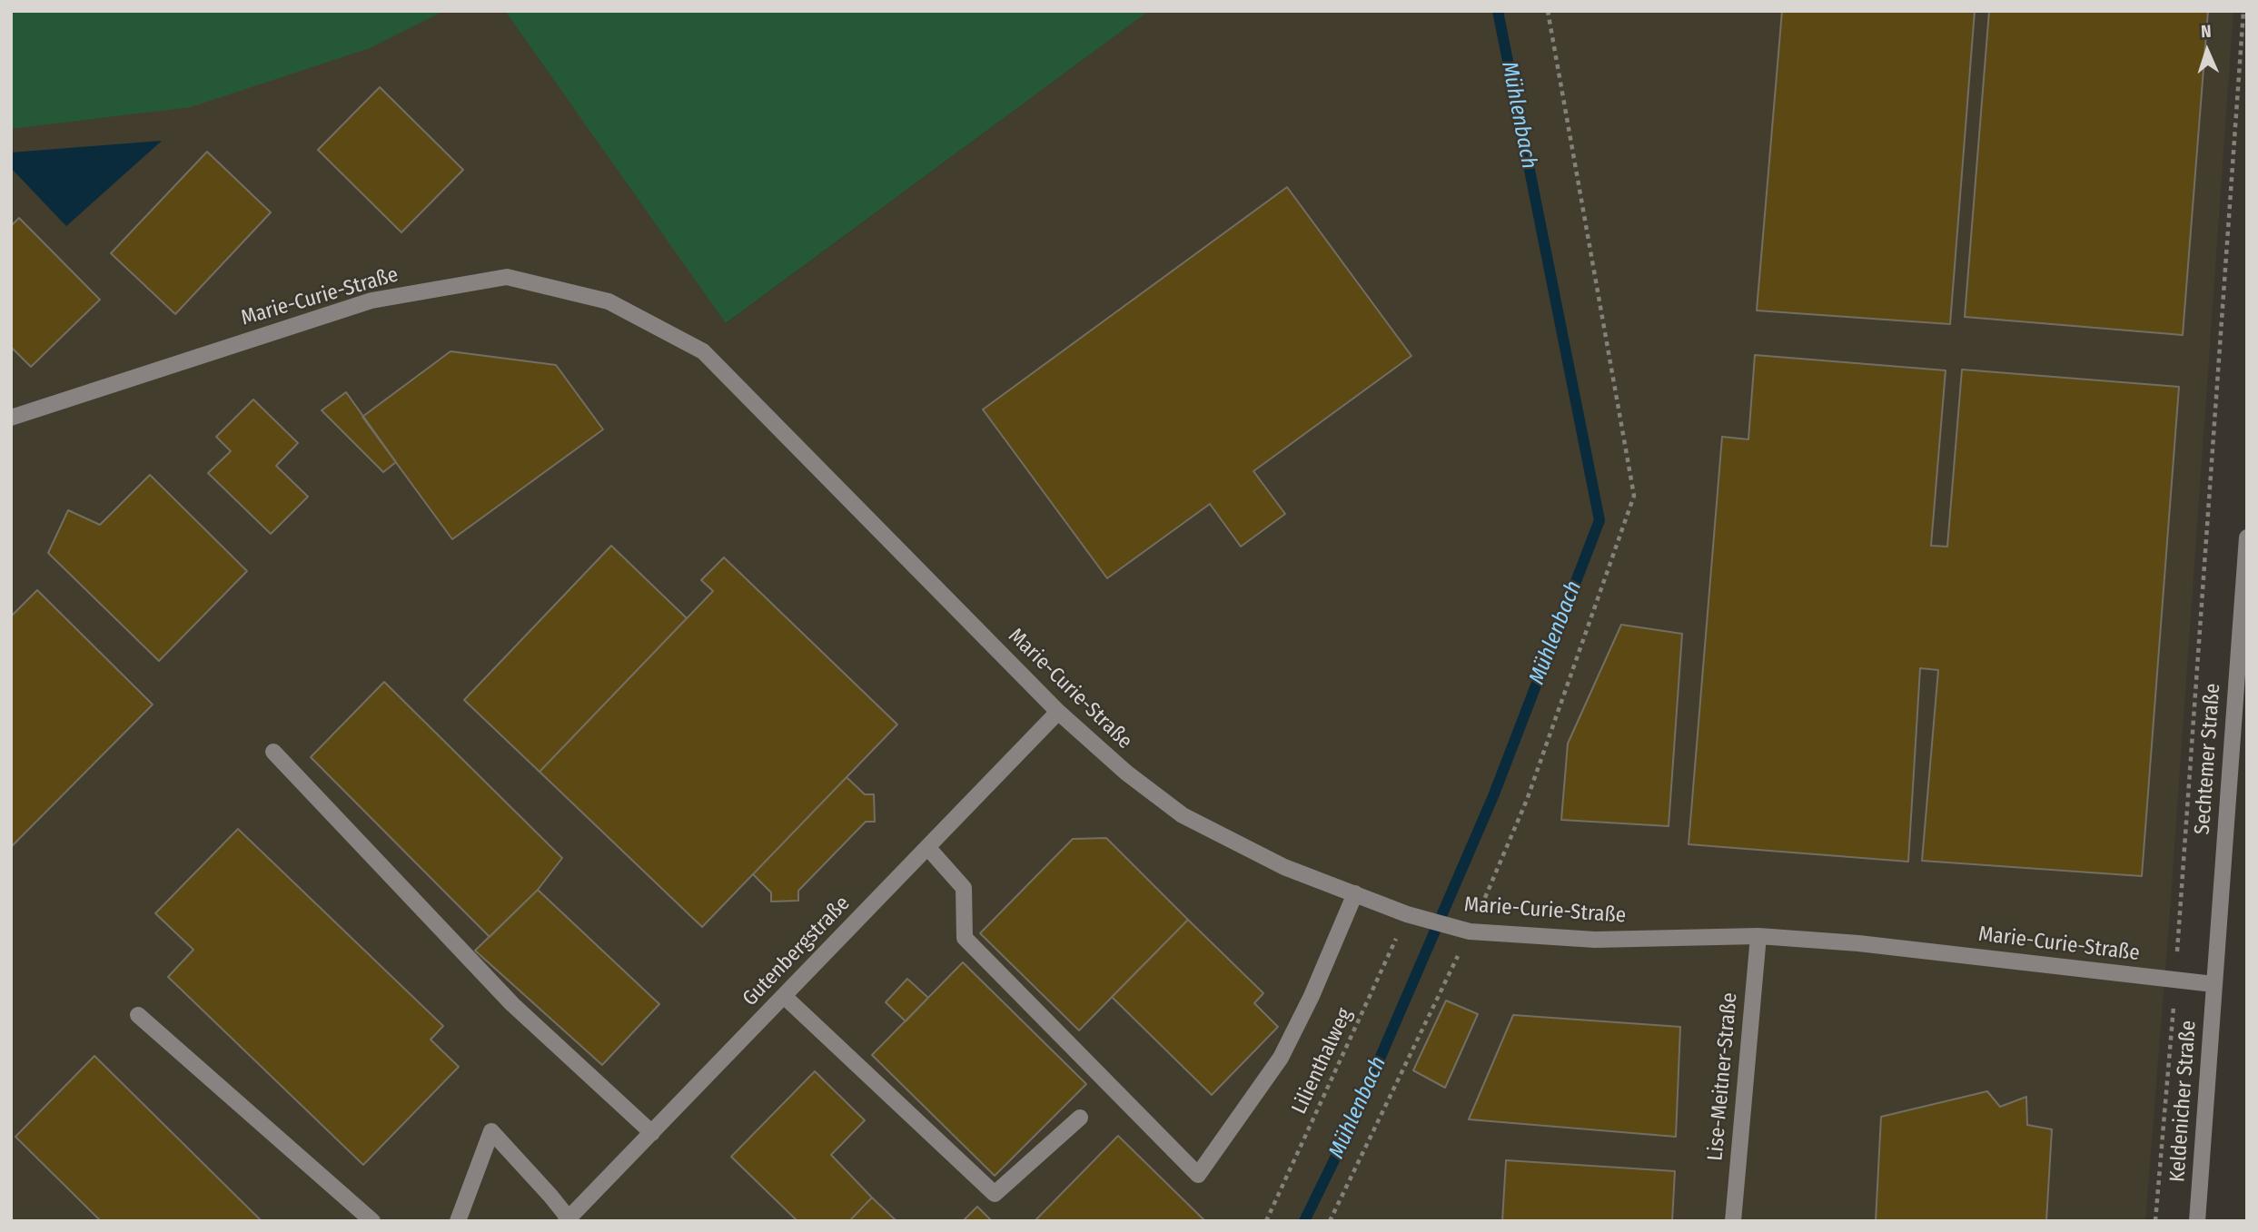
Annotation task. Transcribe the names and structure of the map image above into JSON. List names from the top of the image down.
{
  "streets": {
    "street": [
      "Marie-Curie-Straße",
      "Sechtemer Straße",
      "Gutenbergstraße",
      "Lise-Meitner-Straße",
      "Keldenicher Straße"
    ],
    "path": ["Lilienthalweg"]
  },
  "crossings": [
    ["Marie-Curie-Straße", "Sechtemer Straße"],
    ["Marie-Curie-Straße", "Gutenbergstraße"],
    ["Marie-Curie-Straße", "Lilienthalweg"],
    ["Marie-Curie-Straße", "Lise-Meitner-Straße"],
    ["Marie-Curie-Straße", "Keldenicher Straße"],
    ["Sechtemer Straße", "Keldenicher Straße"]
  ],
  "water": ["Mühlenbach"],
  "north": "top"
}
